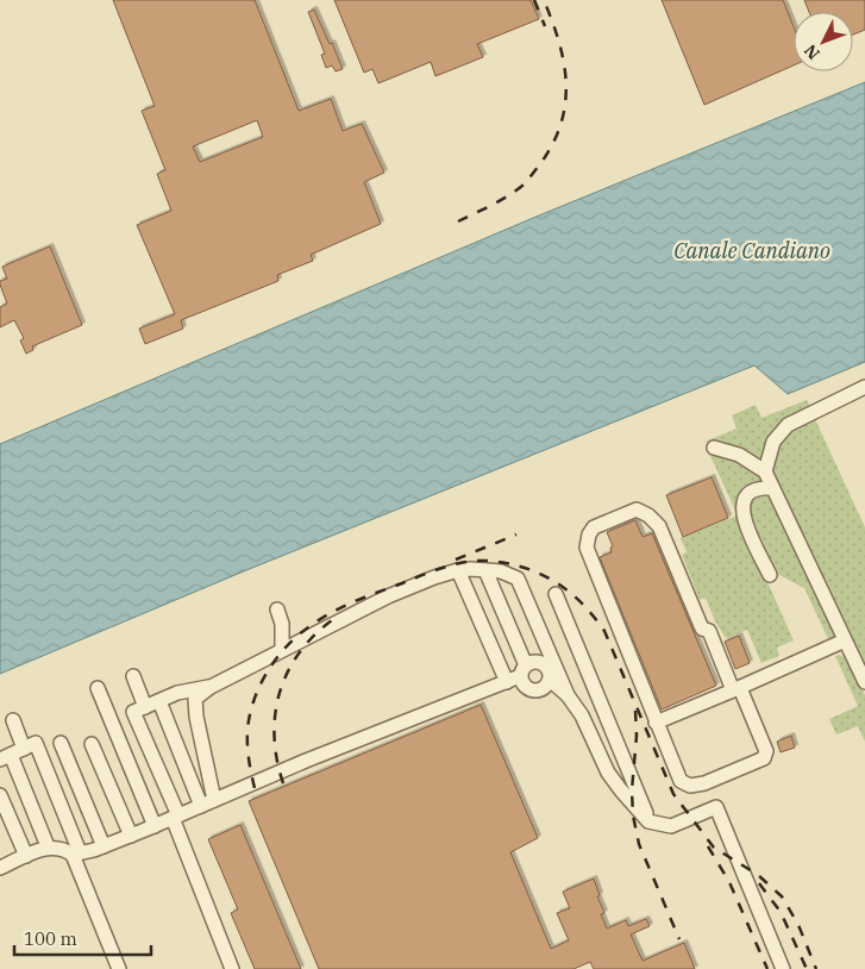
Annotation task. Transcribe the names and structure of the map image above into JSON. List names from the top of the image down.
{
  "water": ["Canale Candiano"],
  "scale_bar": "100 m",
  "north": "bottom left"
}
